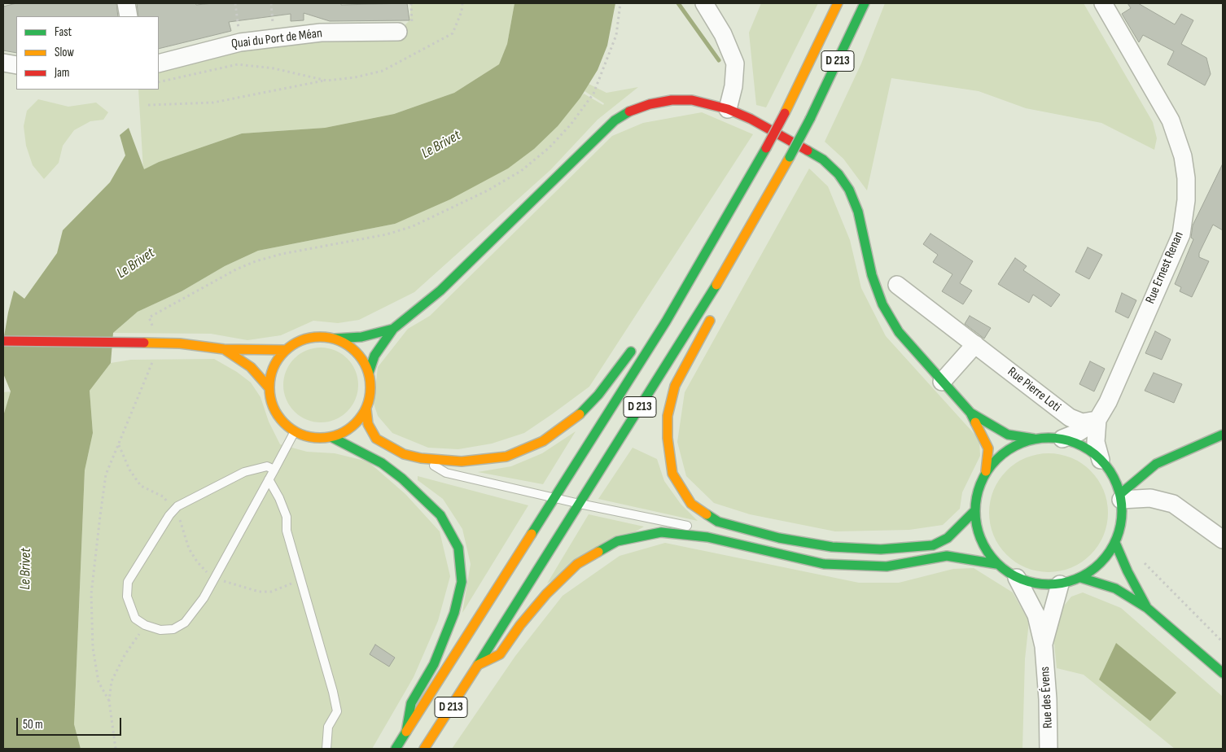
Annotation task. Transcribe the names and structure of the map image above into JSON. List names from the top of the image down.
{
  "streets": {
    "main road": ["D 213"],
    "street": [
      "Quai du Port de Méan",
      "Rue Ernest Renan",
      "Rue Pierre Loti",
      "Rue des Évens"
    ]
  },
  "crossings": [
    ["Rue Ernest Renan", "Rue Pierre Loti"]
  ],
  "water": ["Le Brivet"],
  "legend": ["Fast", "Slow", "Jam"],
  "scale_bar": "50 m"
}
